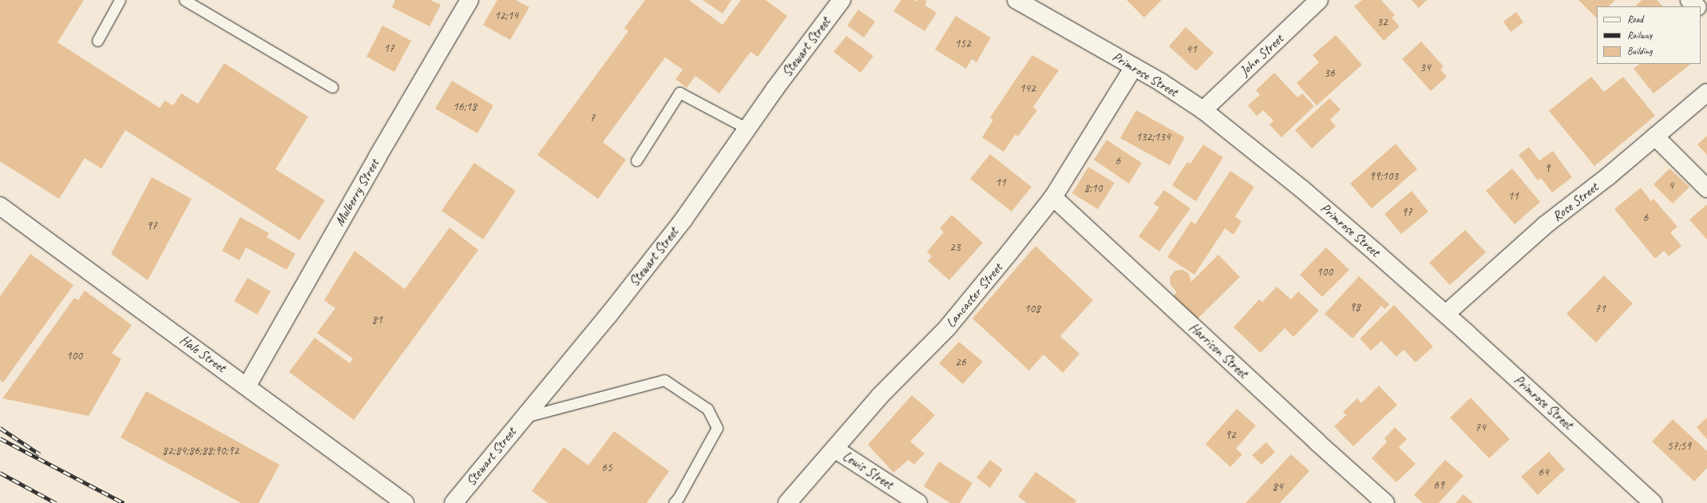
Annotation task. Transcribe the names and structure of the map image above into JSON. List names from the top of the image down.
{
  "streets": {
    "street": [
      "Stewart Street",
      "John Street",
      "Primrose Street",
      "Mulberry Street",
      "Rose Street",
      "Lancaster Street",
      "Harrison Street",
      "Hale Street",
      "Lewis Street"
    ]
  },
  "crossings": [
    ["John Street", "Primrose Street"],
    ["Primrose Street", "Rose Street"],
    ["Primrose Street", "Lancaster Street"],
    ["Mulberry Street", "Hale Street"],
    ["Lancaster Street", "Harrison Street"],
    ["Lancaster Street", "Lewis Street"]
  ],
  "house_numbers": [
    "12;14",
    "32",
    "152",
    "17",
    "41",
    "34",
    "36",
    "142",
    "16;18",
    "7",
    "132;134",
    "6",
    "9",
    "99;103",
    "11",
    "4",
    "8;10",
    "11",
    "97",
    "6",
    "97",
    "23",
    "100",
    "98",
    "108",
    "71",
    "81",
    "100",
    "26",
    "74",
    "92",
    "57;59",
    "82;84;86;88;90;92",
    "65",
    "64",
    "69",
    "84"
  ],
  "legend": ["Road", "Railway", "Building"]
}
